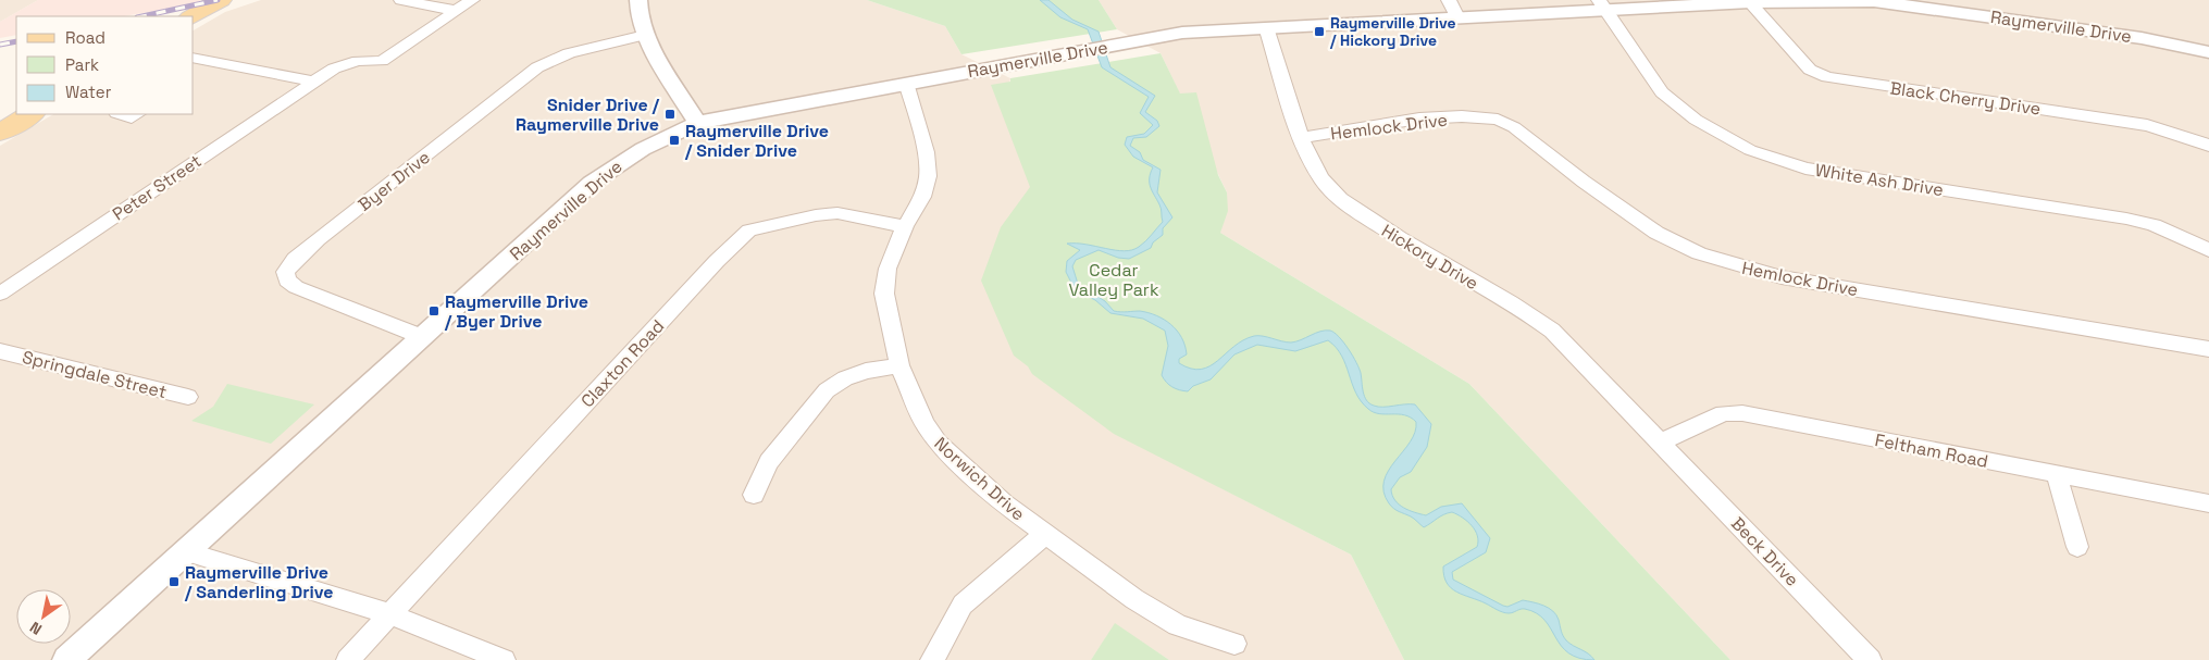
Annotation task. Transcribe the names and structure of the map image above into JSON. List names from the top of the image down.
{
  "streets": {
    "street": [
      "Raymerville Drive",
      "Black Cherry Drive",
      "Hemlock Drive",
      "White Ash Drive",
      "Byer Drive",
      "Peter Street",
      "Hickory Drive",
      "Claxton Road",
      "Springdale Street",
      "Feltham Road",
      "Norwich Drive",
      "Beck Drive"
    ]
  },
  "crossings": [
    ["Raymerville Drive", "Black Cherry Drive"],
    ["Raymerville Drive", "White Ash Drive"],
    ["Raymerville Drive", "Byer Drive"],
    ["Raymerville Drive", "Hickory Drive"],
    ["Raymerville Drive", "Norwich Drive"],
    ["Hemlock Drive", "Hickory Drive"],
    ["Hickory Drive", "Feltham Road"],
    ["Hickory Drive", "Beck Drive"],
    ["Claxton Road", "Norwich Drive"],
    ["Feltham Road", "Beck Drive"]
  ],
  "parks": ["Cedar Valley Park"],
  "places": {
    "transit": [
      "Raymerville Drive / Hickory Drive",
      "Snider Drive / Raymerville Drive",
      "Raymerville Drive / Snider Drive",
      "Raymerville Drive / Byer Drive",
      "Raymerville Drive / Sanderling Drive"
    ]
  },
  "legend": ["Road", "Park", "Water"],
  "north": "bottom left"
}
